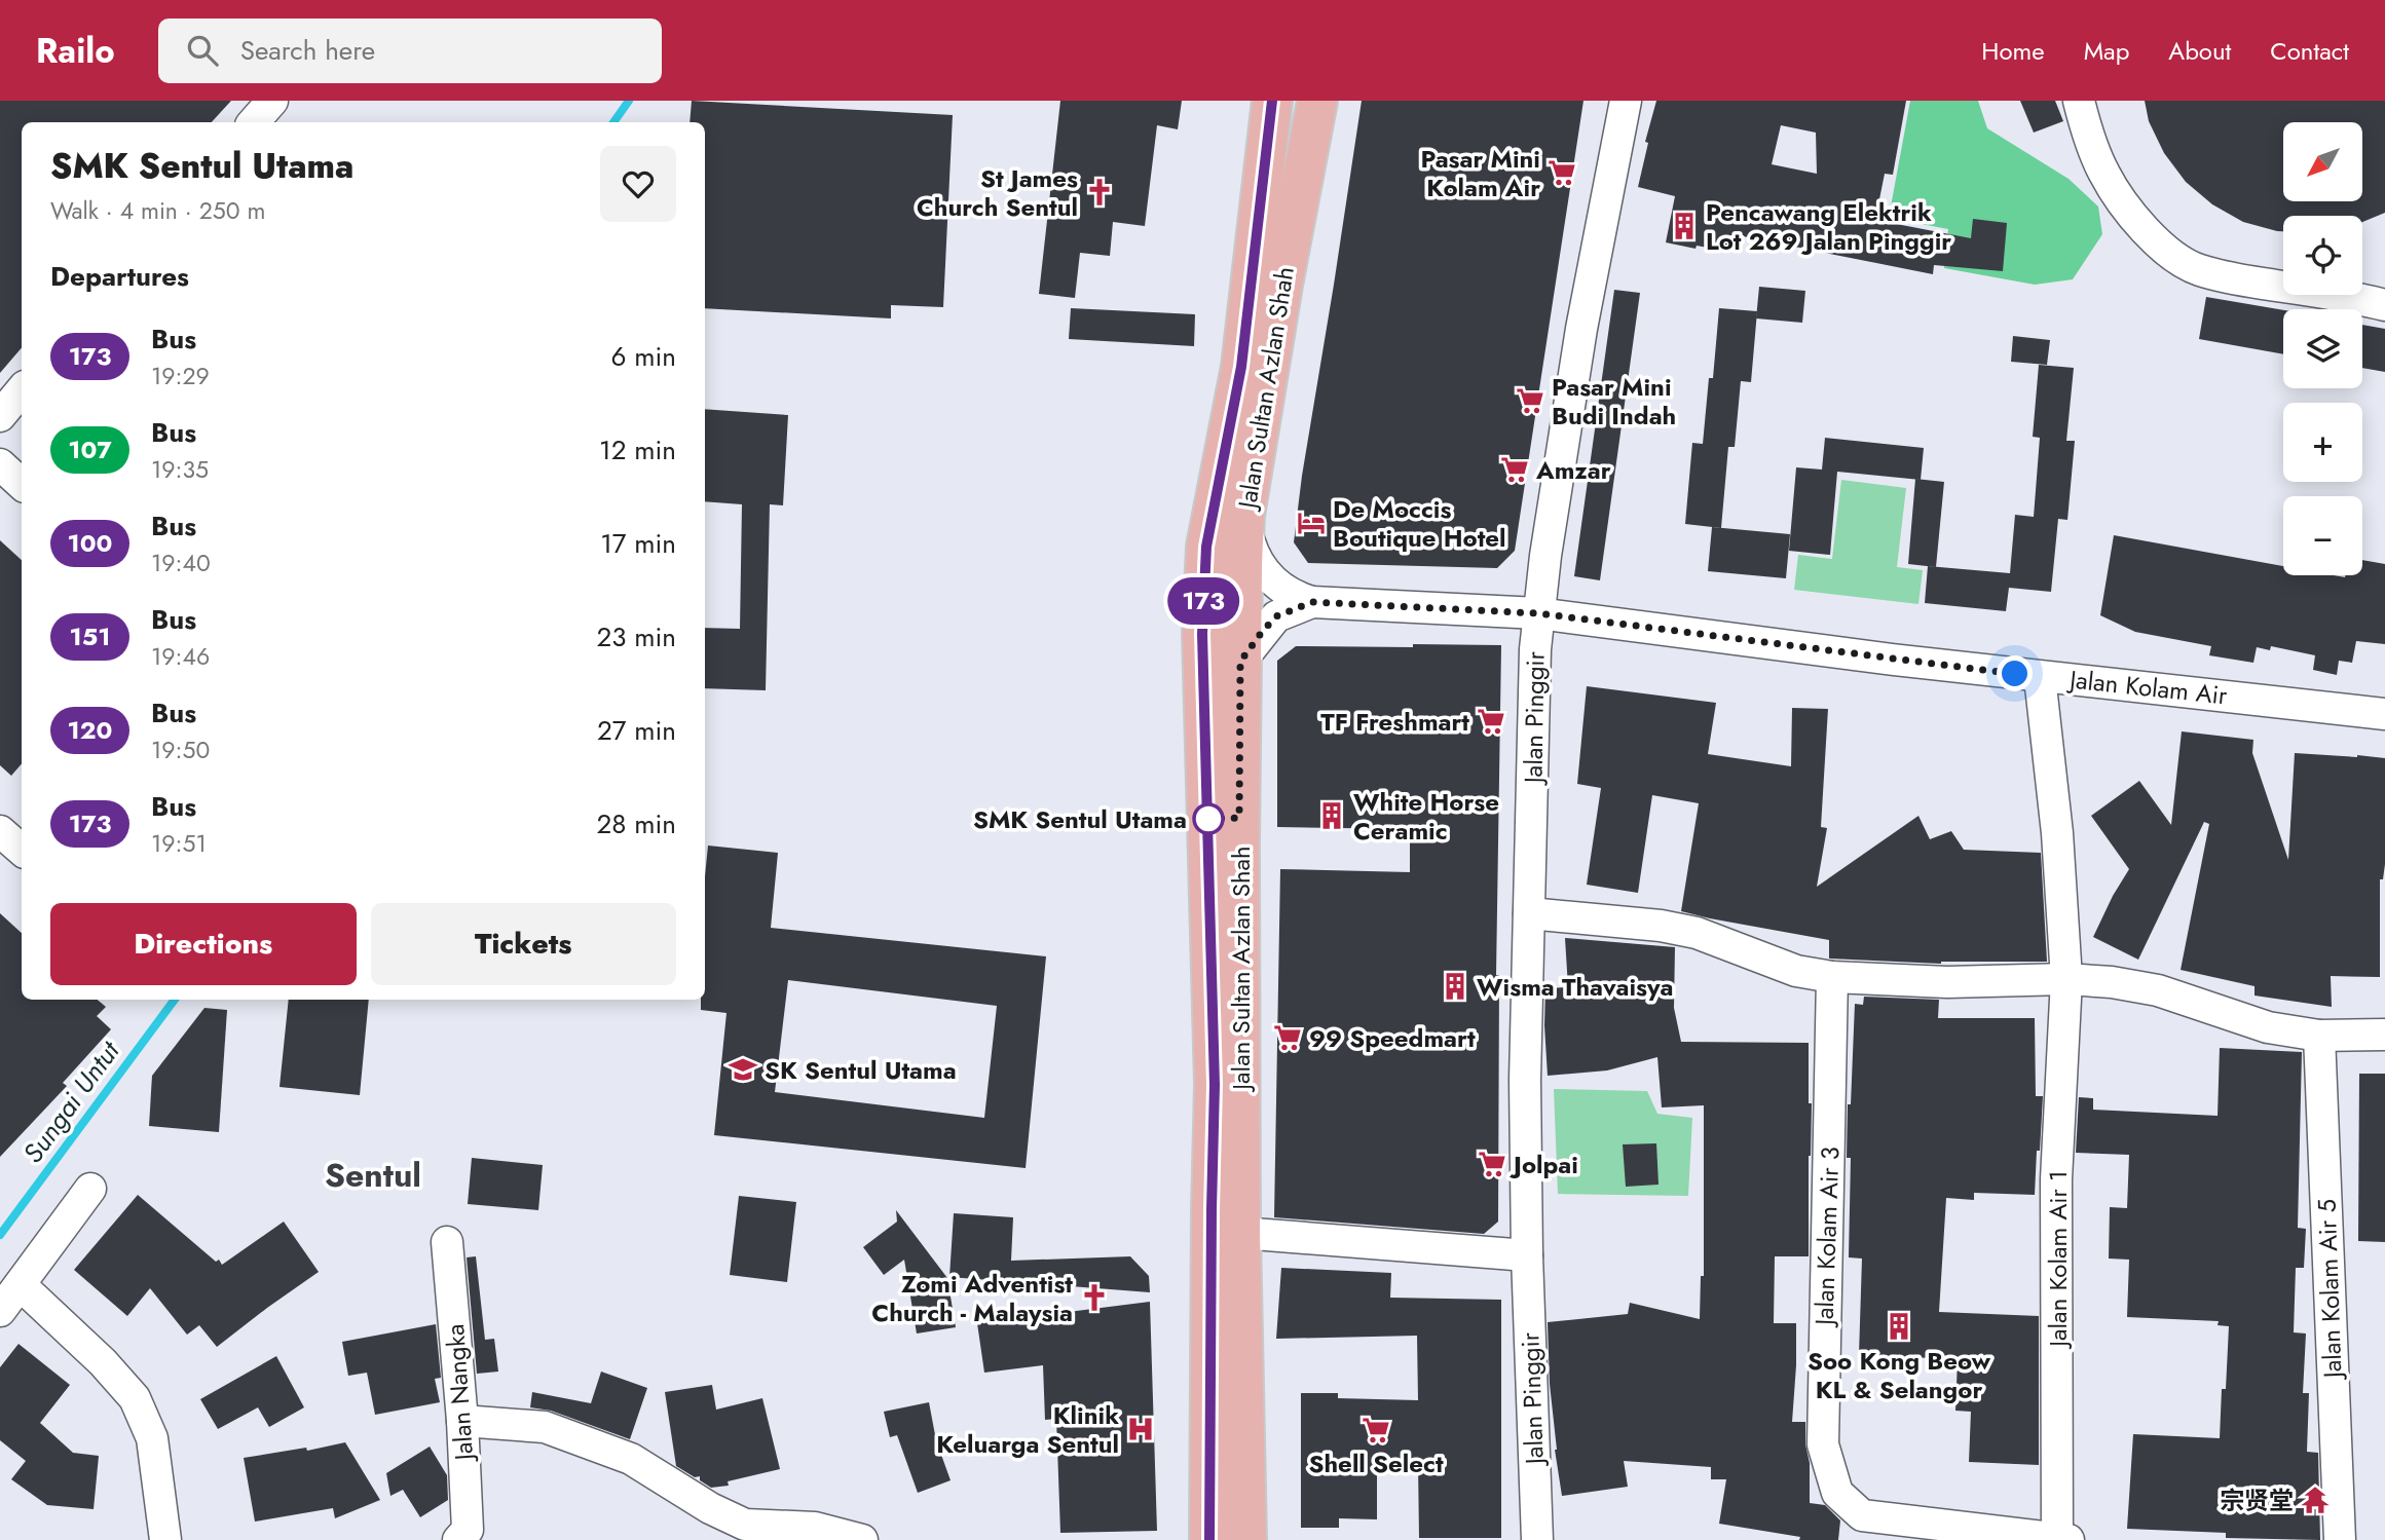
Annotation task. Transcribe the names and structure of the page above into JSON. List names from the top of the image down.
{
  "streets": {
    "main road": ["Jalan Sultan Azlan Shah"],
    "street": [
      "Jalan Kolam Air",
      "Jalan Pinggir",
      "Jalan Kolam Air 3",
      "Jalan Kolam Air 1",
      "Jalan Kolam Air 5",
      "Jalan Nangka"
    ]
  },
  "crossings": [
    ["Jalan Sultan Azlan Shah", "Jalan Kolam Air"],
    ["Jalan Kolam Air", "Jalan Pinggir"],
    ["Jalan Kolam Air 3", "Jalan Kolam Air 1"]
  ],
  "districts": ["Sentul"],
  "water": ["Sungai Untut"],
  "places": {
    "supermarket": [
      "Pasar Mini Kolam Air",
      "Pasar Mini Budi Indah",
      "Amzar",
      "TF Freshmart",
      "99 Speedmart",
      "Jolpai",
      "Shell Select"
    ],
    "church": ["St James Church Sentul", "Zomi Adventist Church - Malaysia"],
    "building": [
      "Pencawang Elektrik Lot 269 Jalan Pinggir",
      "White Horse Ceramic",
      "Wisma Thavaisya",
      "Soo Kong Beow KL & Selangor"
    ],
    "hotel": ["De Moccis Boutique Hotel"],
    "other": ["SMK Sentul Utama"],
    "school or university": ["SK Sentul Utama"],
    "hospital": ["Klinik Keluarga Sentul"],
    "temple": ["宗贤堂"]
  },
  "lines": ["bus line 173"],
  "north": "bottom left",
  "page": {
    "header": "Railo",
    "search": "Search here",
    "nav": [
      "Home",
      "Map",
      "About",
      "Contact"
    ],
    "on_map": "173",
    "map_buttons": ["+", "−"],
    "heading": [
      ["SMK Sentul Utama", "Walk · 4 min · 250 m"],
      "Departures"
    ],
    "list": [
      {
        "mark": "173",
        "name": "Bus",
        "note": "19:29",
        "value": "6 min"
      },
      {
        "mark": "107",
        "name": "Bus",
        "note": "19:35",
        "value": "12 min"
      },
      {
        "mark": "100",
        "name": "Bus",
        "note": "19:40",
        "value": "17 min"
      },
      {
        "mark": "151",
        "name": "Bus",
        "note": "19:46",
        "value": "23 min"
      },
      {
        "mark": "120",
        "name": "Bus",
        "note": "19:50",
        "value": "27 min"
      },
      {
        "mark": "173",
        "name": "Bus",
        "note": "19:51",
        "value": "28 min"
      }
    ],
    "buttons": ["Directions", "Tickets"]
  }
}
